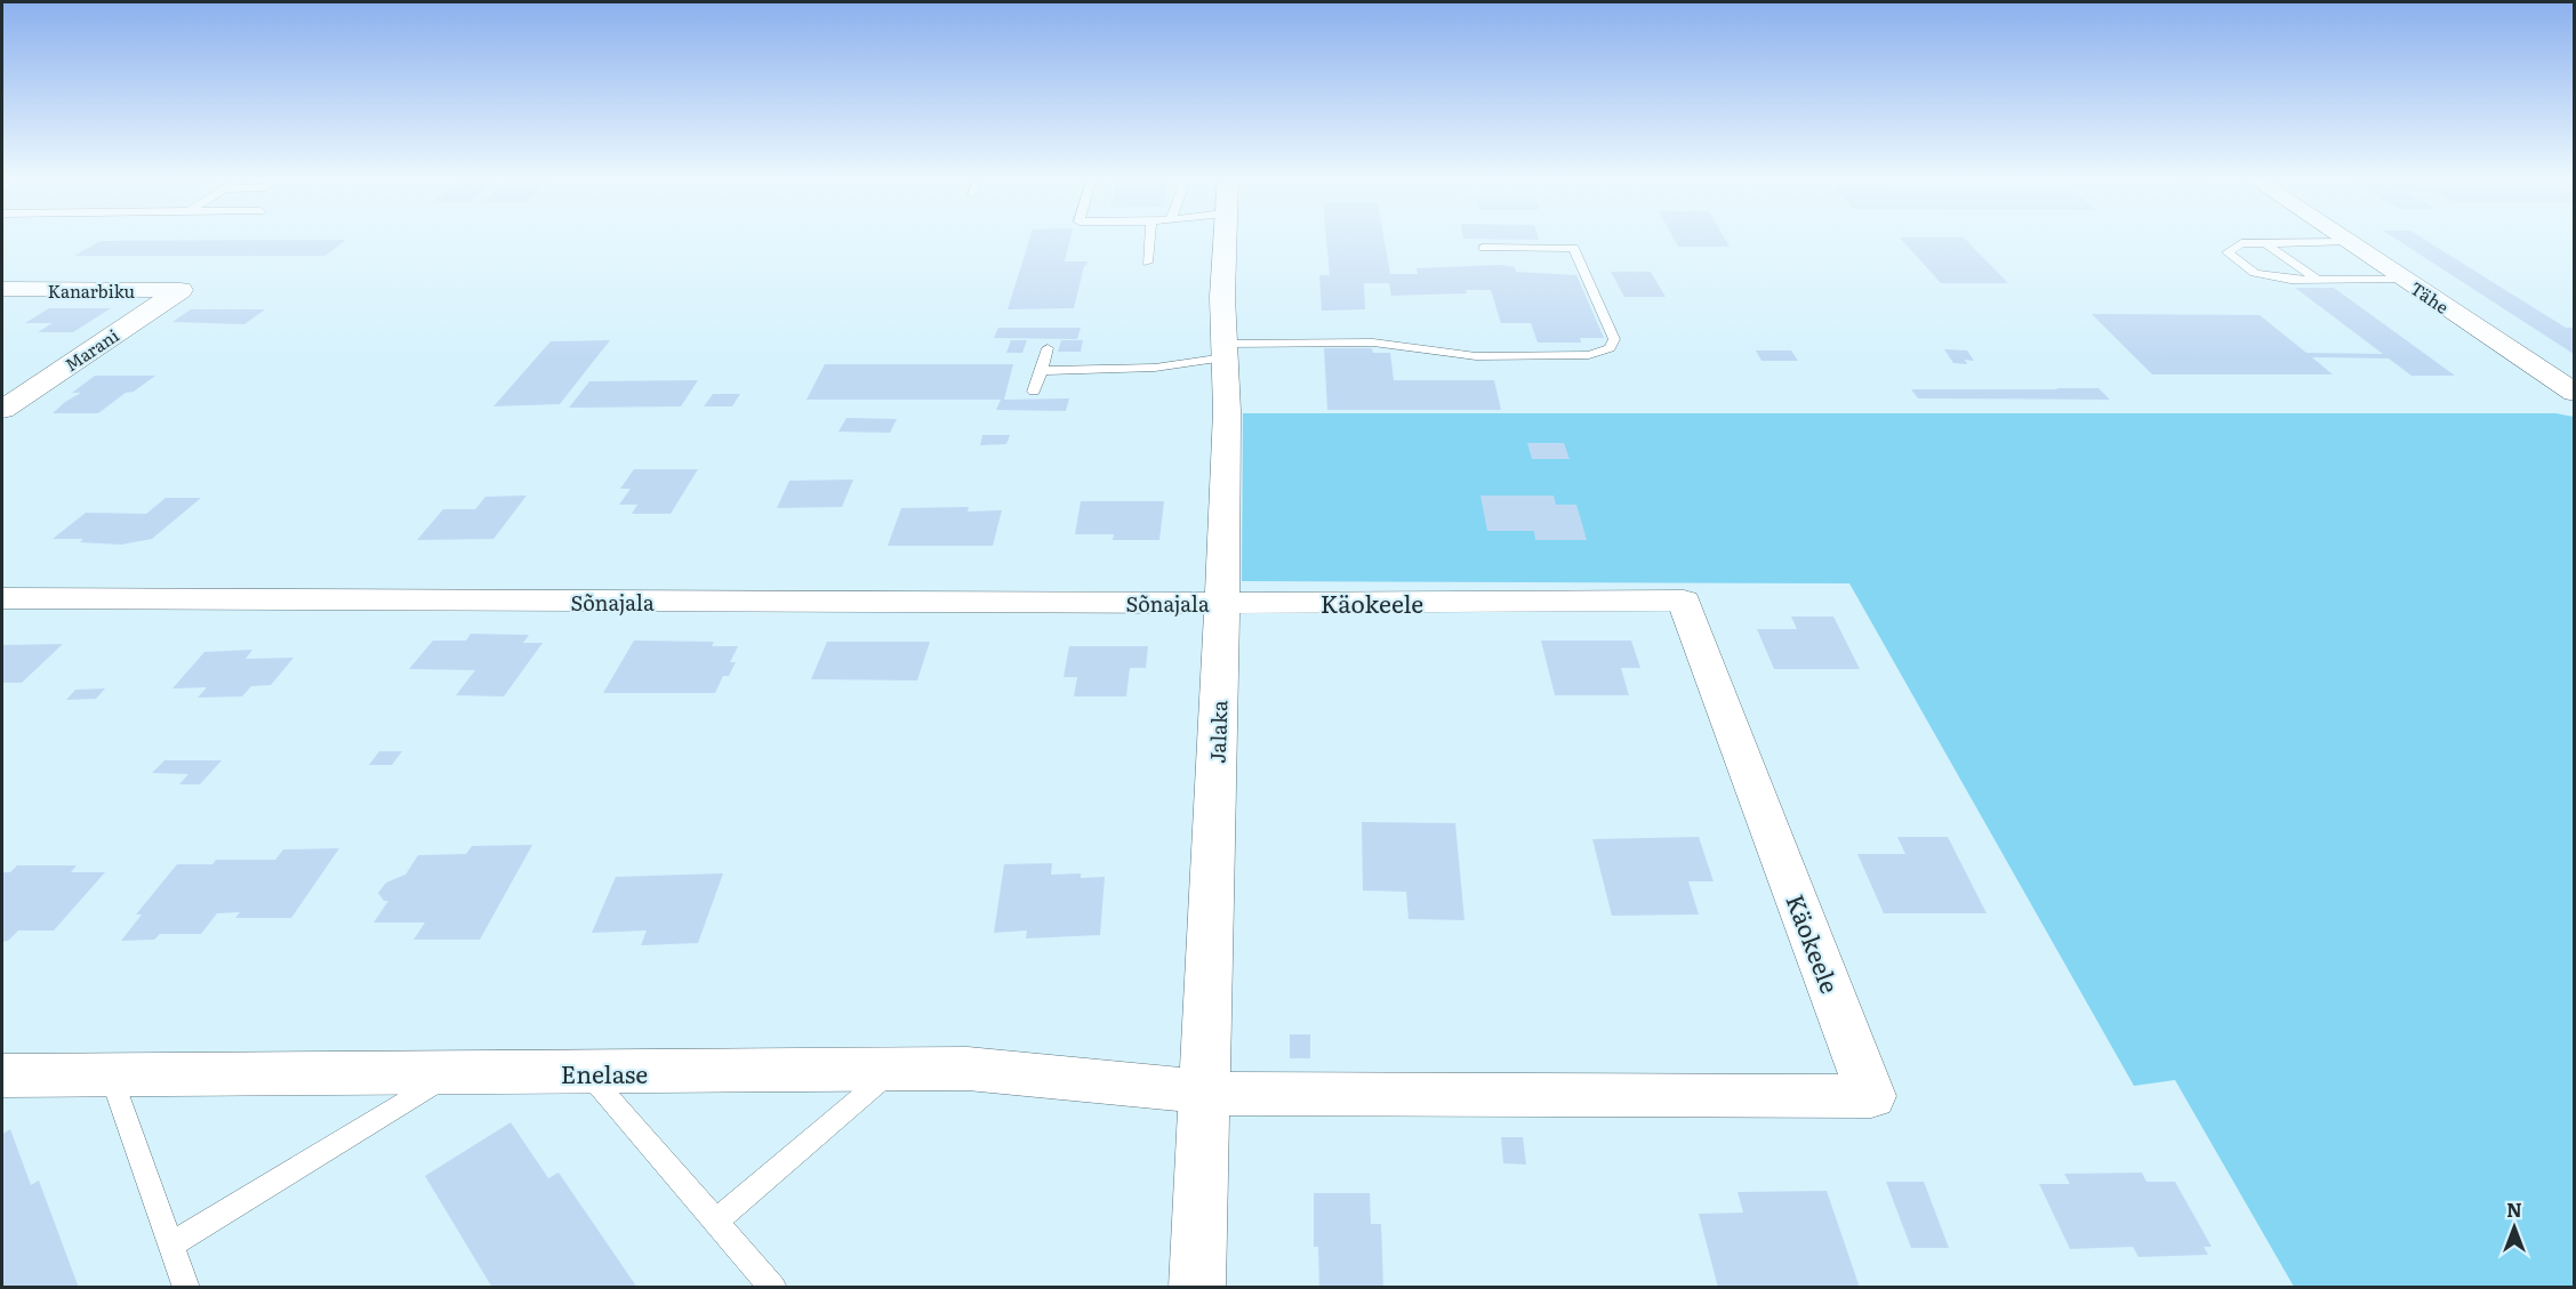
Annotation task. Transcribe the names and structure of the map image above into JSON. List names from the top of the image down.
{
  "streets": {
    "street": [
      "Kanarbiku",
      "Tähe",
      "Marani",
      "Sõnajala",
      "Käokeele",
      "Jalaka",
      "Enelase"
    ]
  },
  "crossings": [
    ["Kanarbiku", "Marani"],
    ["Sõnajala", "Käokeele"],
    ["Sõnajala", "Jalaka"],
    ["Käokeele", "Jalaka"],
    ["Käokeele", "Enelase"],
    ["Jalaka", "Enelase"]
  ],
  "north": "top"
}
